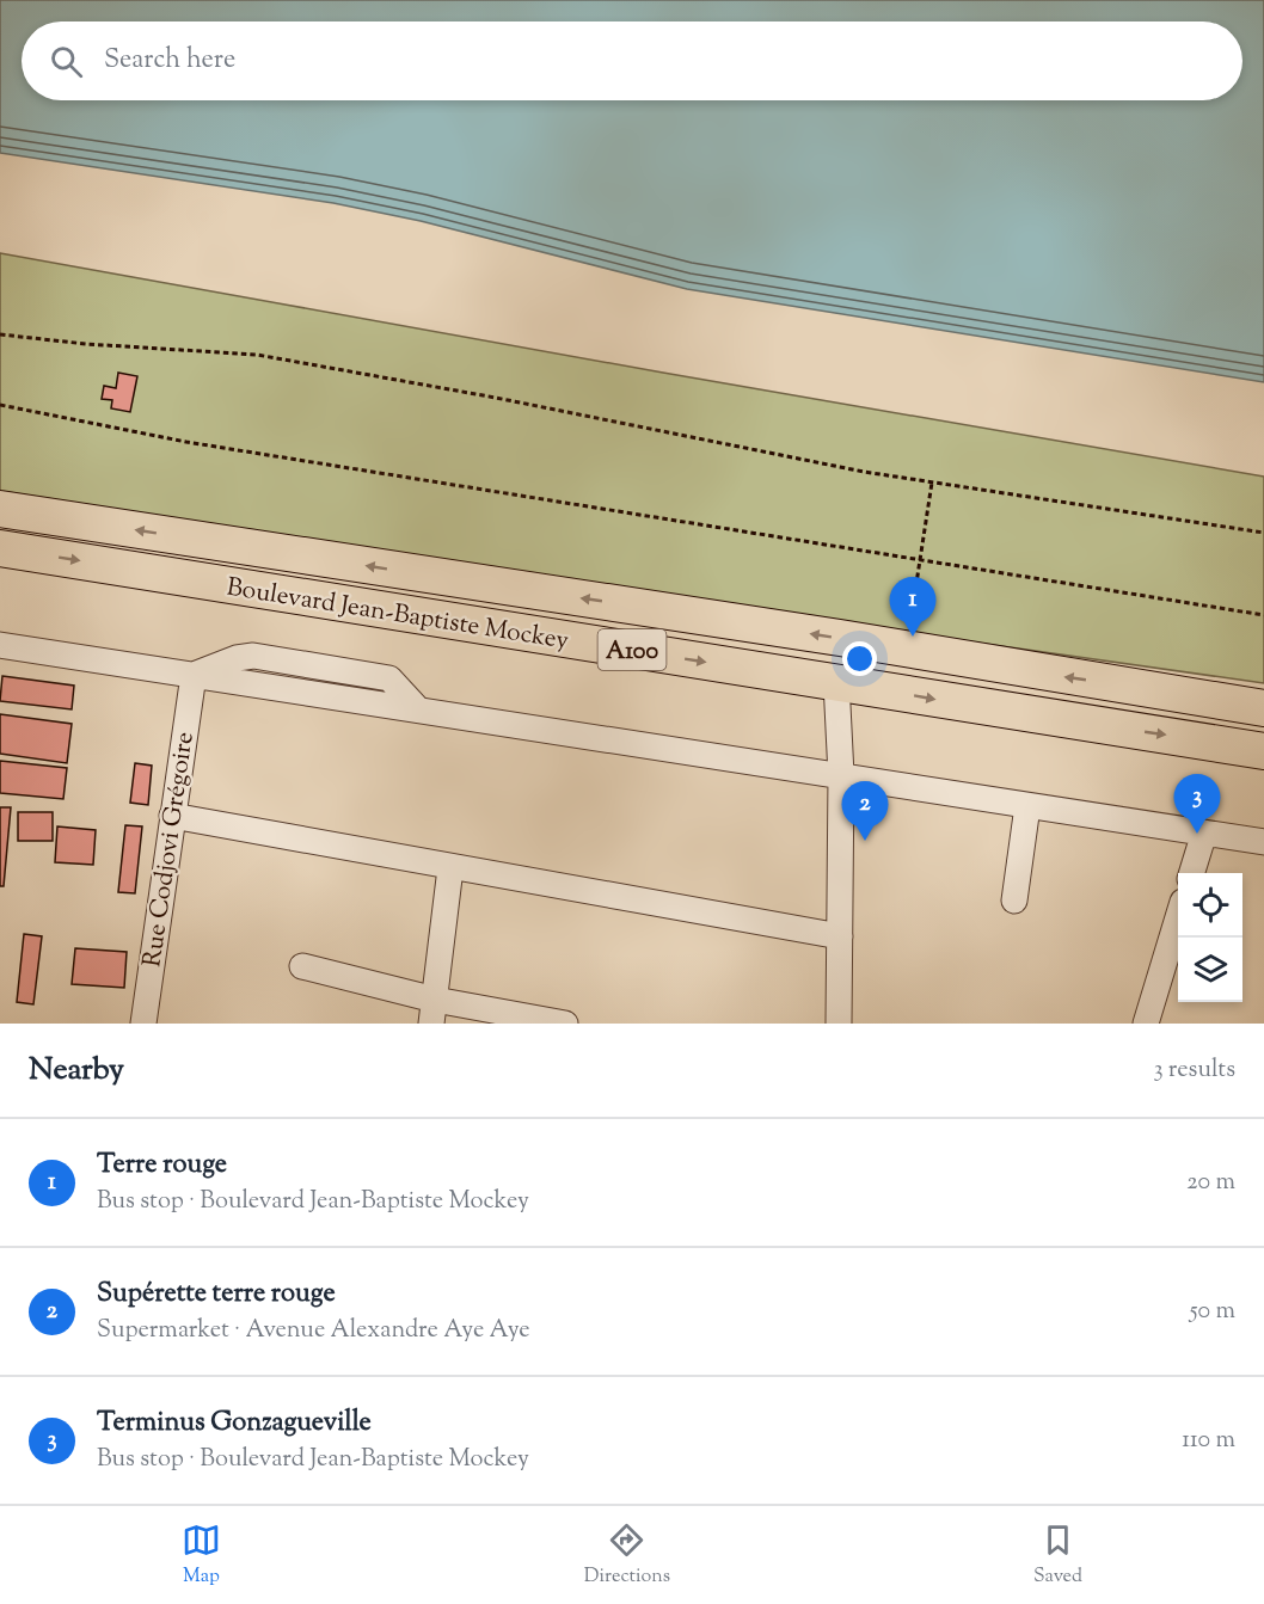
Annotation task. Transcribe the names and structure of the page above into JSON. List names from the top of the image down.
{
  "streets": {
    "highway": ["Boulevard Jean-Baptiste Mockey", "A100"],
    "street": ["Rue Codjovi Grégoire"]
  },
  "page": {
    "search": "Search here",
    "pins": ["1", "3", "2"],
    "heading": ["Nearby", "3 results"],
    "list": [
      {
        "mark": "1",
        "name": "Terre rouge",
        "note": "Bus stop · Boulevard Jean-Baptiste Mockey",
        "value": "20 m"
      },
      {
        "mark": "2",
        "name": "Supérette terre rouge",
        "note": "Supermarket · Avenue Alexandre Aye Aye",
        "value": "50 m"
      },
      {
        "mark": "3",
        "name": "Terminus Gonzagueville",
        "note": "Bus stop · Boulevard Jean-Baptiste Mockey",
        "value": "110 m"
      }
    ],
    "nav": ["Map", "Directions", "Saved"]
  }
}
